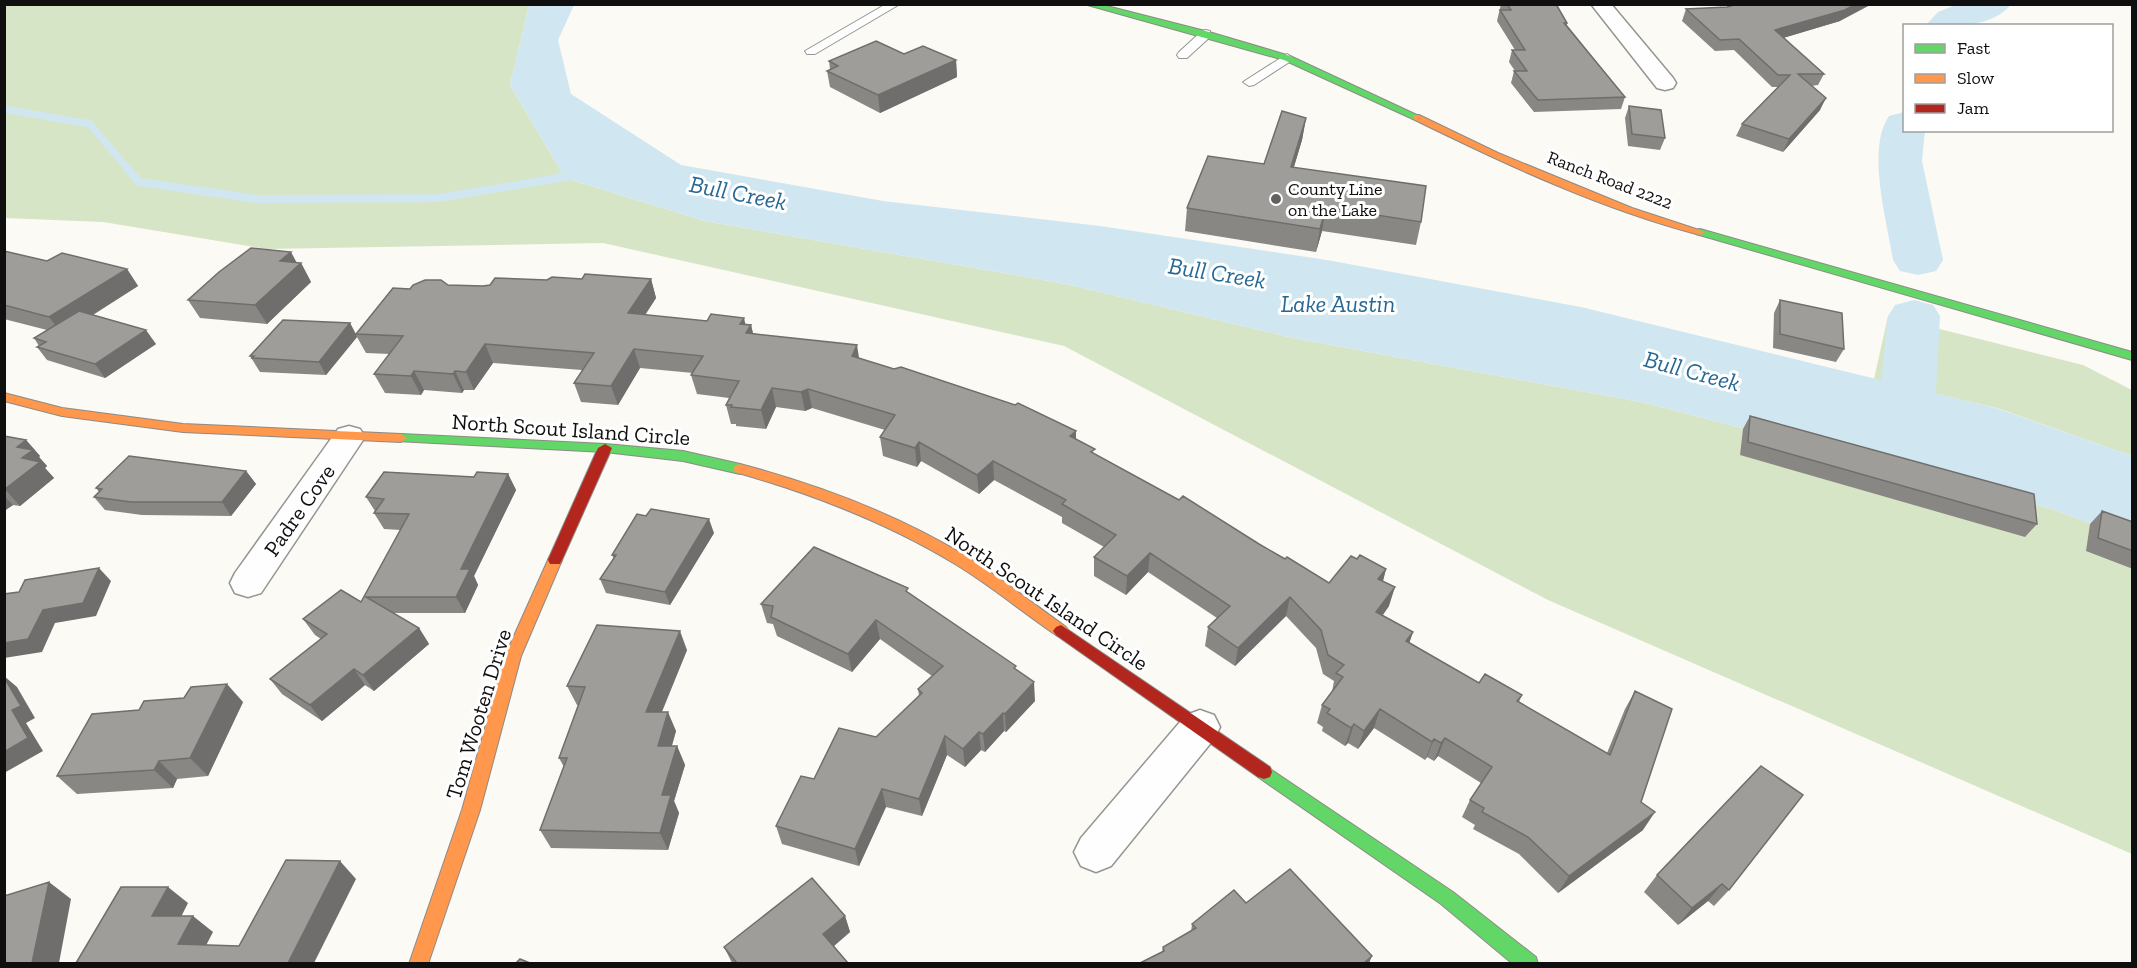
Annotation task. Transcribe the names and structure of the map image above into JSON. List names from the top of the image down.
{
  "streets": {
    "street": [
      "Ranch Road 2222",
      "North Scout Island Circle",
      "Padre Cove",
      "Tom Wooten Drive"
    ]
  },
  "crossings": [
    ["North Scout Island Circle", "Padre Cove"],
    ["North Scout Island Circle", "Tom Wooten Drive"]
  ],
  "water": ["Bull Creek", "Lake Austin"],
  "places": ["County Line on the Lake"],
  "legend": ["Fast", "Slow", "Jam"]
}
